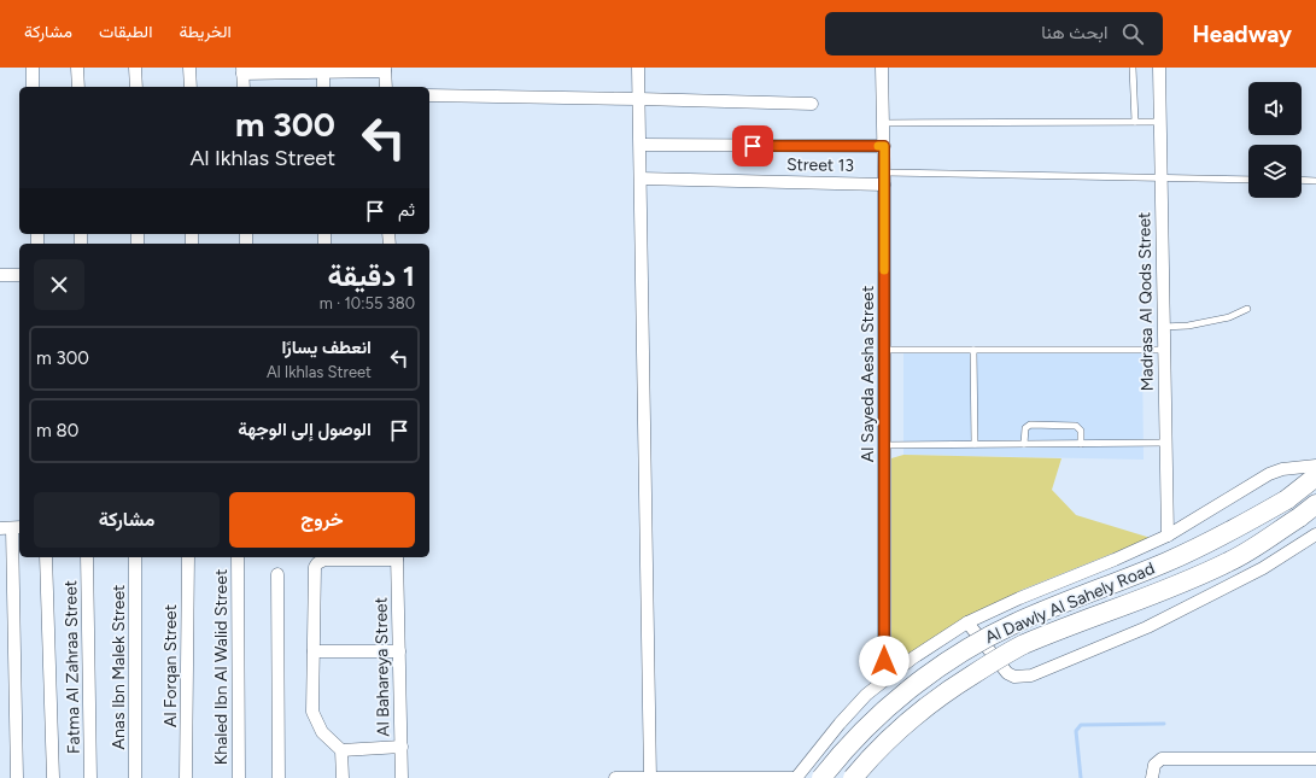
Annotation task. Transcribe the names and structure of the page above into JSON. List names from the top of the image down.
{
  "streets": {
    "main road": ["Al Dawly Al Sahely Road"],
    "street": [
      "Street 13",
      "Madrasa Al Qods Street",
      "Al Sayeda Aesha Street",
      "Al Forqan Street",
      "Fatma Al Zahraa Street",
      "Anas Ibn Malek Street",
      "Khaled Ibn Al Walid Street",
      "Al Bahareya Street"
    ]
  },
  "crossings": [
    ["Street 13", "Al Sayeda Aesha Street"]
  ],
  "page": {
    "header": "Headway",
    "search": "ابحث هنا",
    "nav": ["الخريطة", "الطبقات", "مشاركة"],
    "turn": ["300 m", "Al Ikhlas Street"],
    "then": "ثم",
    "heading": ["1 دقيقة", "380 m · 10:55"],
    "list": [
      {
        "name": "انعطف يسارًا",
        "note": "Al Ikhlas Street",
        "value": "300 m"
      },
      {
        "name": "الوصول إلى الوجهة",
        "value": "80 m"
      }
    ],
    "buttons": ["خروج", "مشاركة"]
  }
}
